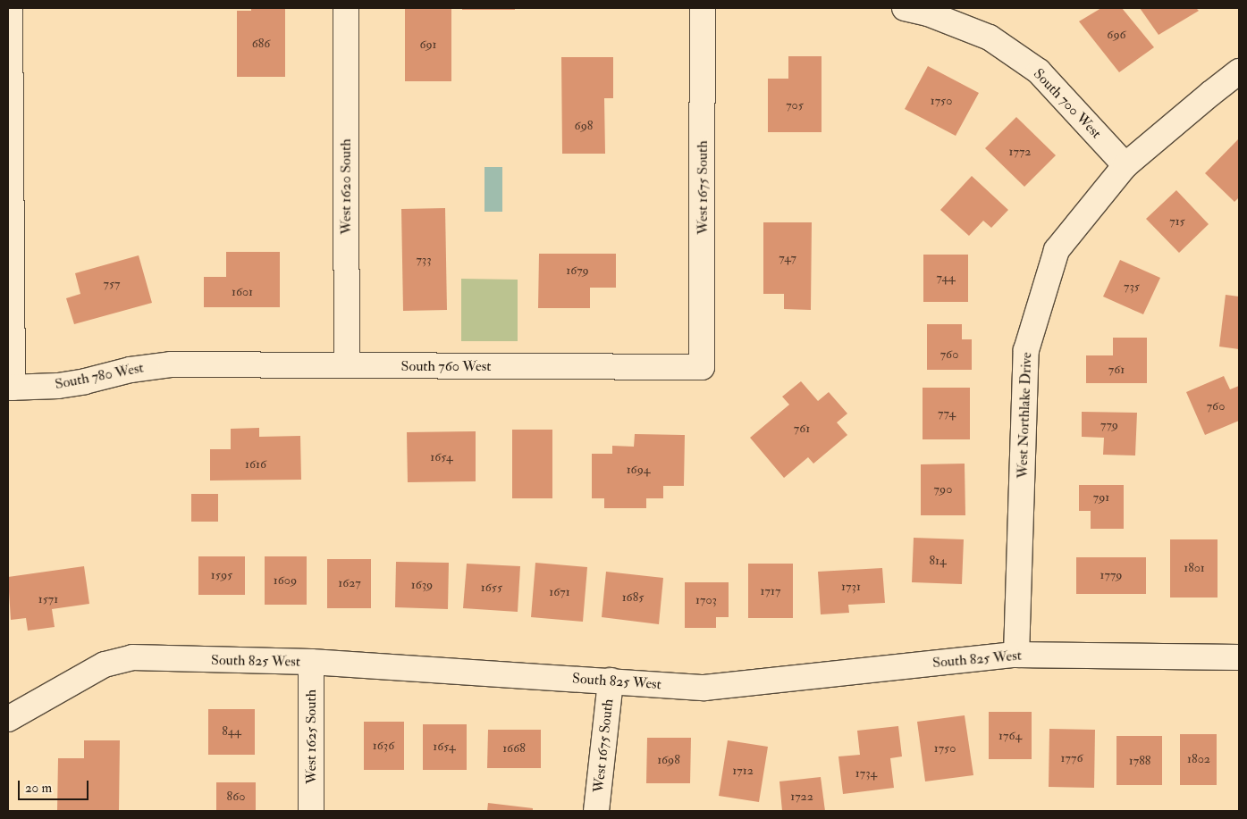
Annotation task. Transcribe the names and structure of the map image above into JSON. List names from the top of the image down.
{
  "streets": {
    "street": [
      "South 700 West",
      "West 1620 South",
      "West 1675 South",
      "South 760 West",
      "South 780 West",
      "West Northlake Drive",
      "South 825 West",
      "West 1625 South"
    ]
  },
  "crossings": [
    ["South 700 West", "West Northlake Drive"],
    ["West 1620 South", "South 760 West"],
    ["West 1675 South", "South 760 West"],
    ["West 1675 South", "South 825 West"],
    ["South 760 West", "South 780 West"],
    ["West Northlake Drive", "South 825 West"],
    ["South 825 West", "West 1625 South"]
  ],
  "house_numbers": [
    "696",
    "686",
    "691",
    "1750",
    "705",
    "698",
    "1772",
    "715",
    "747",
    "733",
    "1679",
    "744",
    "757",
    "735",
    "1601",
    "760",
    "761",
    "760",
    "774",
    "779",
    "761",
    "1654",
    "1616",
    "1694",
    "790",
    "791",
    "814",
    "1801",
    "1595",
    "1779",
    "1609",
    "1627",
    "1639",
    "1731",
    "1655",
    "1717",
    "1671",
    "1685",
    "1571",
    "1703",
    "844",
    "1764",
    "1636",
    "1654",
    "1668",
    "1750",
    "1776",
    "1802",
    "1698",
    "1788",
    "1712",
    "1734",
    "860",
    "1722"
  ],
  "scale_bar": "20 m"
}
